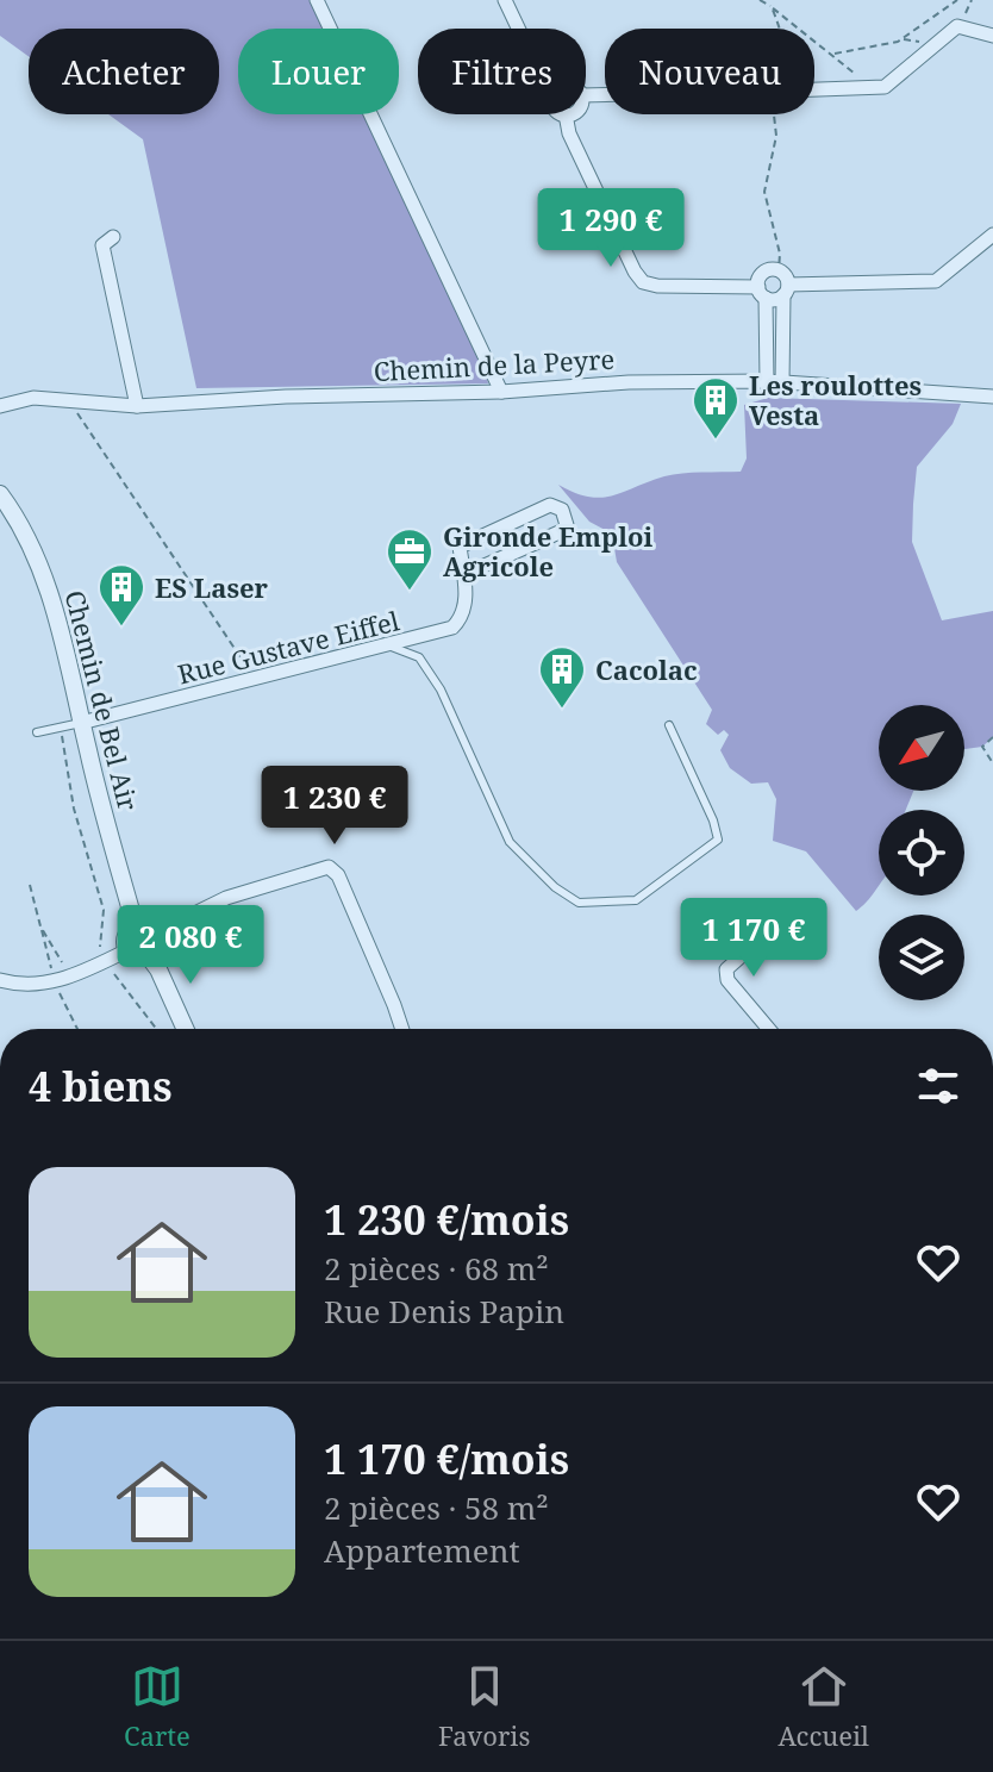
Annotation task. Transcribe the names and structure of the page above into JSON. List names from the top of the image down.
{
  "streets": {
    "street": ["Chemin de la Peyre", "Rue Gustave Eiffel", "Chemin de Bel Air"]
  },
  "crossings": [
    ["Rue Gustave Eiffel", "Chemin de Bel Air"]
  ],
  "places": {
    "building": ["Les roulottes Vesta", "ES Laser", "Cacolac"],
    "office": ["Gironde Emploi Agricole"]
  },
  "north": "bottom left",
  "page": {
    "chip": [
      "Acheter",
      "Louer",
      "Filtres",
      "Nouveau"
    ],
    "price": [
      "1 290 €",
      "1 230 €",
      "1 170 €",
      "2 080 €"
    ],
    "heading": "4 biens",
    "list": [
      {
        "name": "1 230 €/mois",
        "note": "2 pièces · 68 m² · Rue Denis Papin"
      },
      {
        "name": "1 170 €/mois",
        "note": "2 pièces · 58 m² · Appartement"
      }
    ],
    "tabs": ["Carte", "Favoris", "Accueil"]
  }
}
